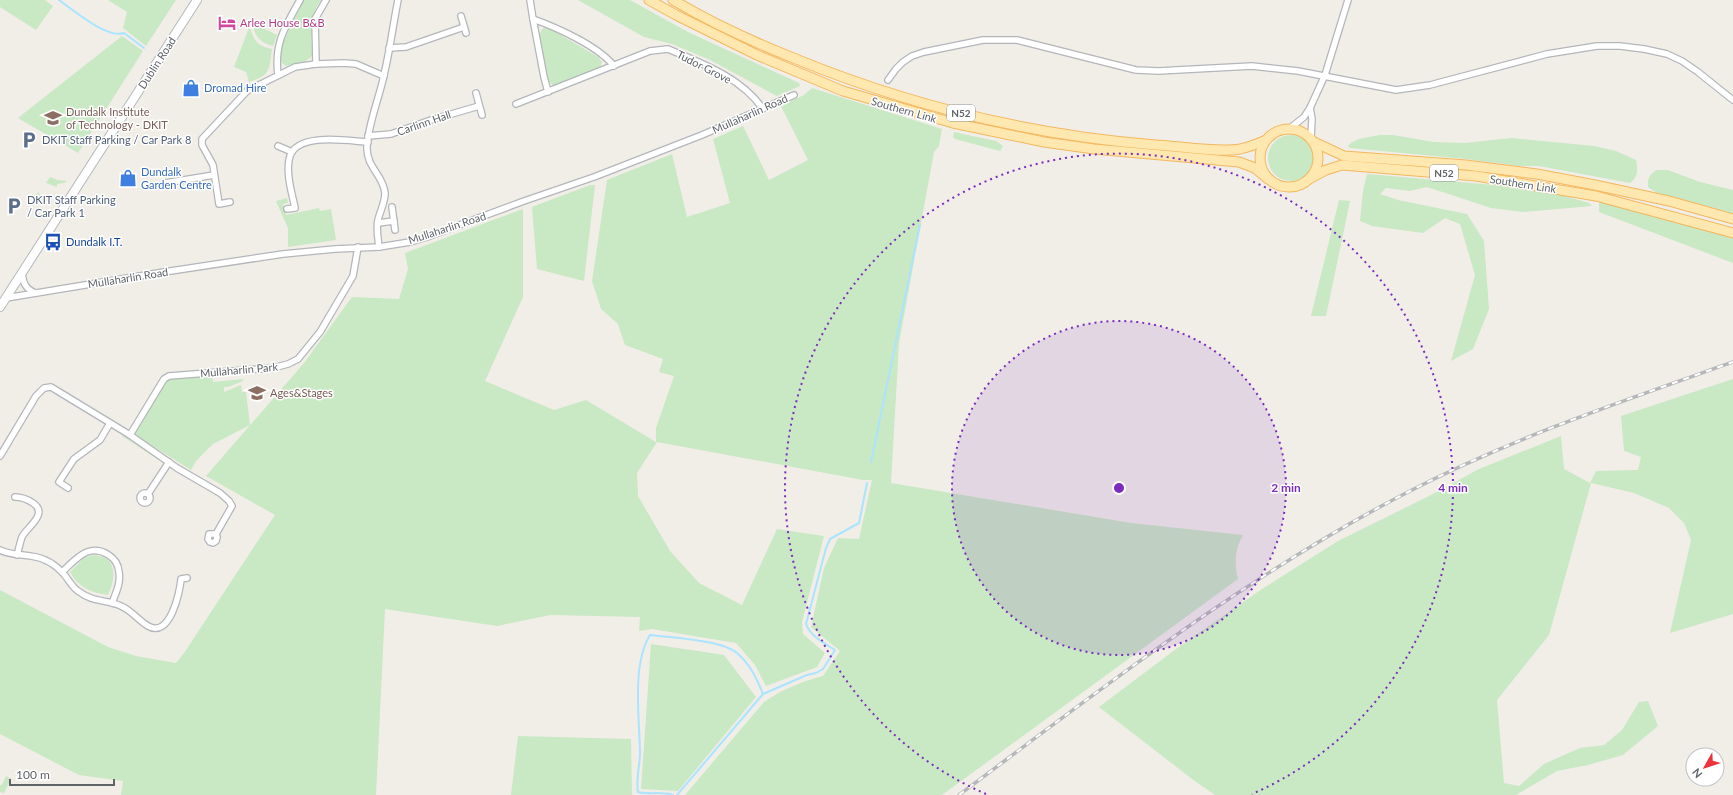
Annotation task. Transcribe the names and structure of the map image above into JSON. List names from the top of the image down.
{
  "streets": {
    "main road": ["Dublin Road", "Southern Link", "N52"],
    "street": [
      "Tudor Grove",
      "Mullaharlin Road",
      "Carlinn Hall",
      "Mullaharlin Park"
    ]
  },
  "crossings": [
    ["Dublin Road", "Mullaharlin Road"],
    ["Tudor Grove", "Mullaharlin Road"],
    ["Southern Link", "N52"],
    ["Mullaharlin Road", "Mullaharlin Park"]
  ],
  "places": {
    "hotel": ["Arlee House B&B"],
    "shop": ["Dromad Hire", "Dundalk Garden Centre"],
    "school or university": ["Dundalk Institute of Technology - DKIT", "Ages&Stages"],
    "parking": ["DKIT Staff Parking / Car Park 8", "DKIT Staff Parking / Car Park 1"],
    "bus stop": ["Dundalk I.T."]
  },
  "scale_bar": "100 m",
  "north": "bottom left",
  "rings": ["2 min", "4 min"]
}
